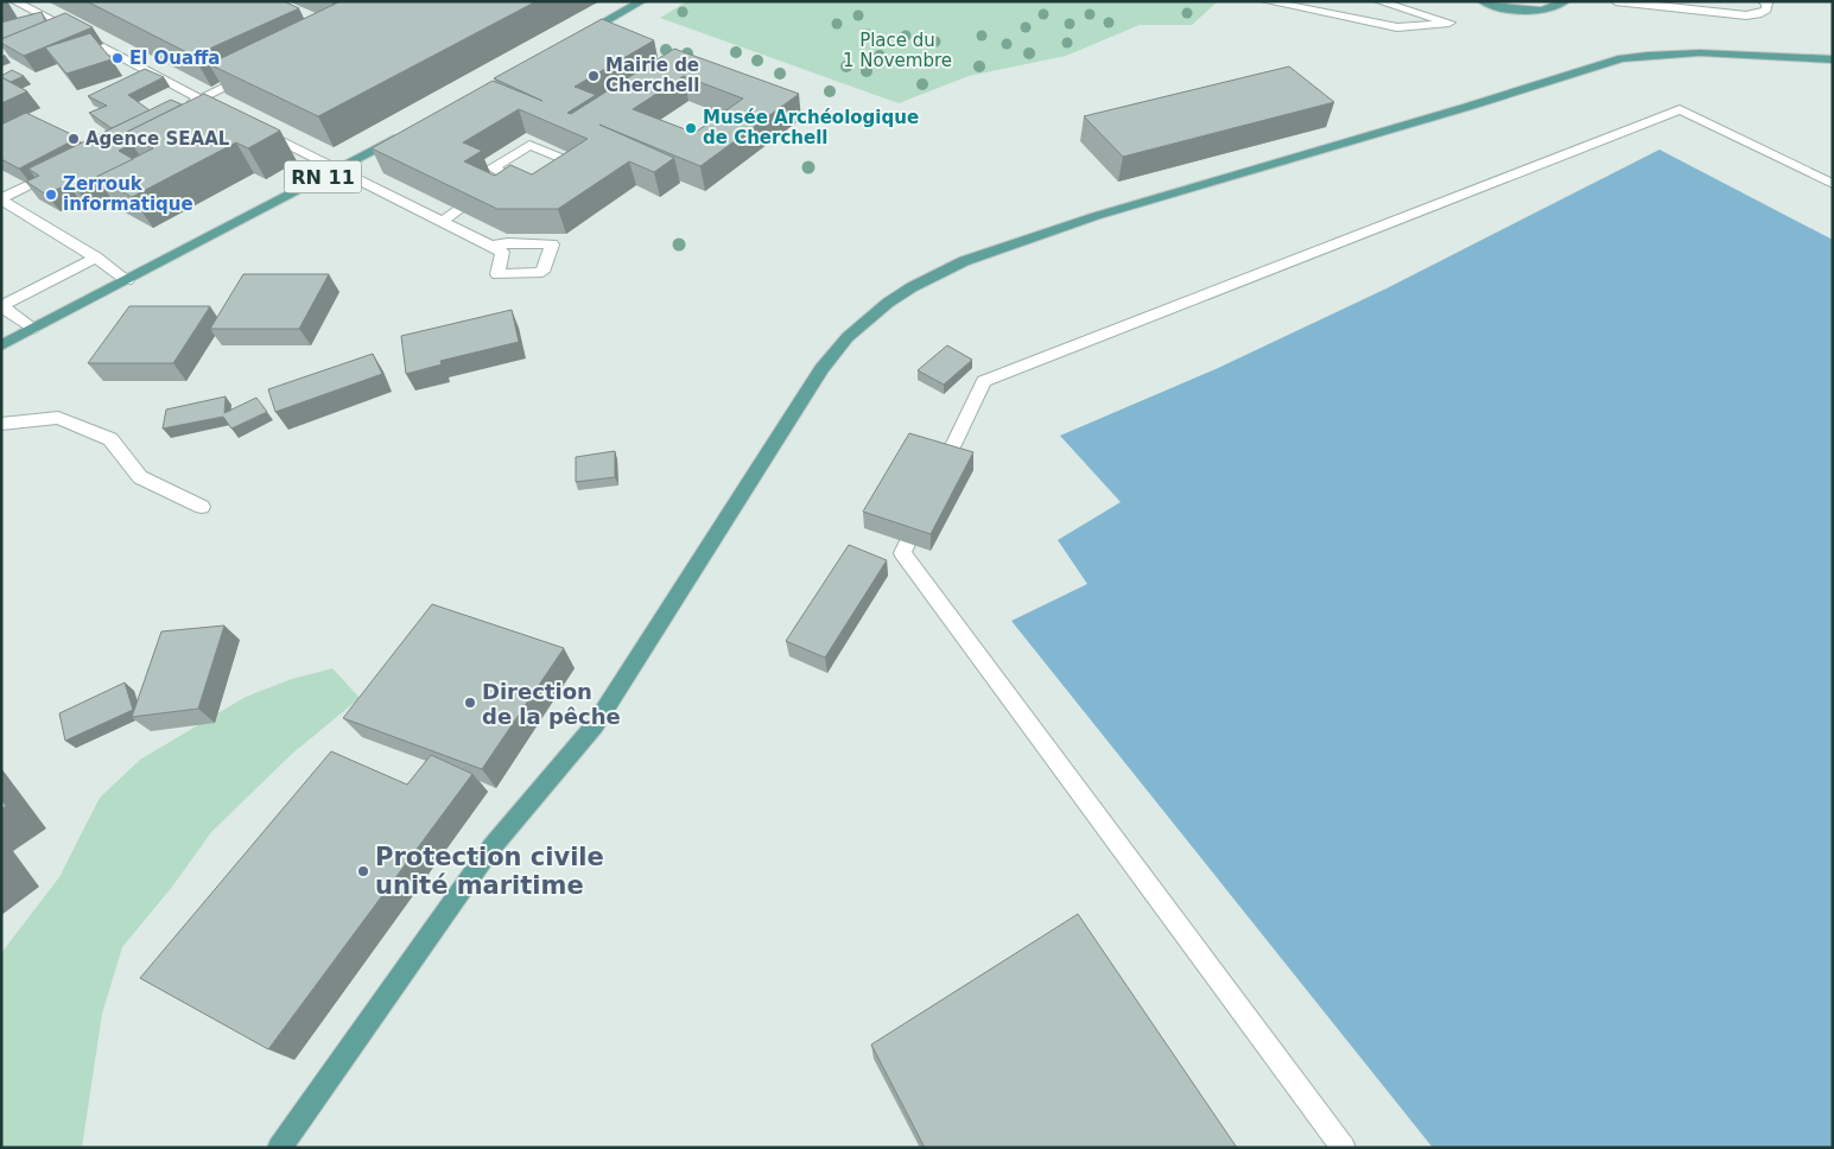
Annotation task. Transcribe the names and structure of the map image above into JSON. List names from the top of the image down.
{
  "streets": {
    "main road": ["RN 11"]
  },
  "parks": ["Place du 1 Novembre"],
  "places": [
    "El Ouaffa",
    "Mairie de Cherchell",
    "Musée Archéologique de Cherchell",
    "Agence SEAAL",
    "Zerrouk informatique",
    "Direction de la pêche",
    "Protection civile unité maritime"
  ]
}
